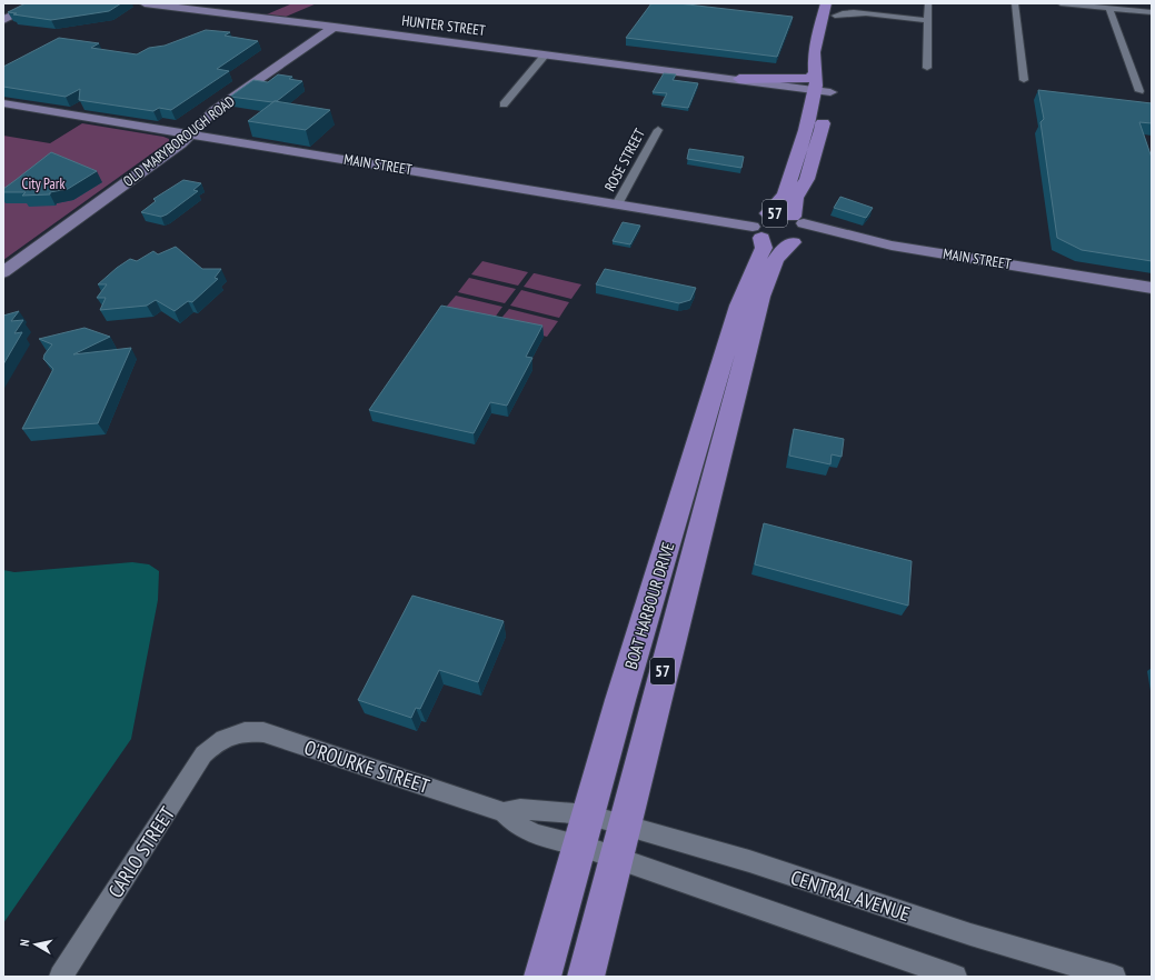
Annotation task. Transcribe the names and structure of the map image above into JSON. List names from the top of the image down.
{
  "streets": {
    "main road": ["57", "BOAT HARBOUR DRIVE"],
    "street": [
      "HUNTER STREET",
      "OLD MARYBOROUGH ROAD",
      "ROSE STREET",
      "MAIN STREET",
      "O'ROURKE STREET",
      "CARLO STREET",
      "CENTRAL AVENUE"
    ]
  },
  "crossings": [
    ["HUNTER STREET", "OLD MARYBOROUGH ROAD"],
    ["HUNTER STREET", "57"],
    ["OLD MARYBOROUGH ROAD", "MAIN STREET"],
    ["ROSE STREET", "MAIN STREET"],
    ["MAIN STREET", "57"],
    ["MAIN STREET", "BOAT HARBOUR DRIVE"],
    ["57", "BOAT HARBOUR DRIVE"],
    ["BOAT HARBOUR DRIVE", "O'ROURKE STREET"],
    ["BOAT HARBOUR DRIVE", "CENTRAL AVENUE"],
    ["O'ROURKE STREET", "CARLO STREET"],
    ["O'ROURKE STREET", "CENTRAL AVENUE"]
  ],
  "parks": ["City Park"],
  "north": "left"
}
